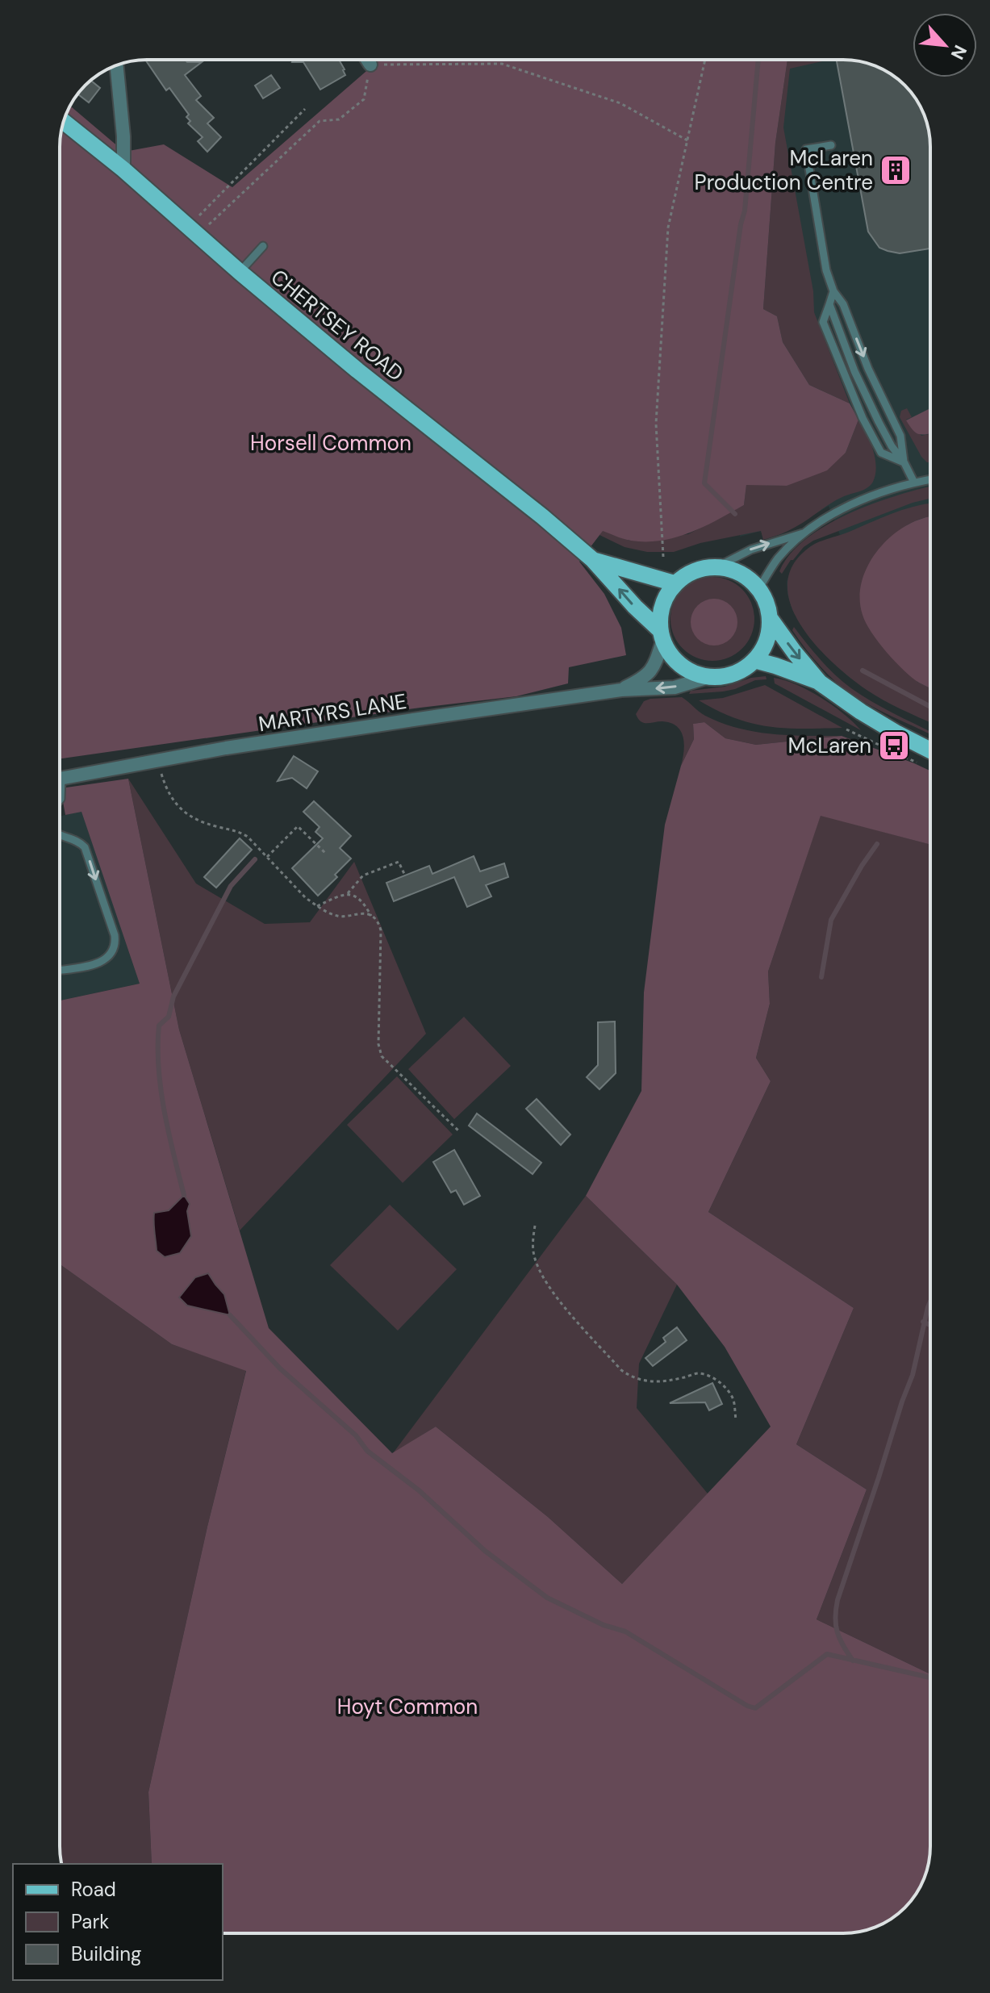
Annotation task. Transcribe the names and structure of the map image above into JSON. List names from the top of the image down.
{
  "streets": {
    "main road": ["CHERTSEY ROAD"],
    "street": ["MARTYRS LANE"]
  },
  "crossings": [
    ["CHERTSEY ROAD", "MARTYRS LANE"]
  ],
  "parks": ["Horsell Common", "Hoyt Common"],
  "places": {
    "building": ["McLaren Production Centre"],
    "bus stop": ["McLaren"]
  },
  "legend": ["Road", "Park", "Building"],
  "north": "bottom right"
}
